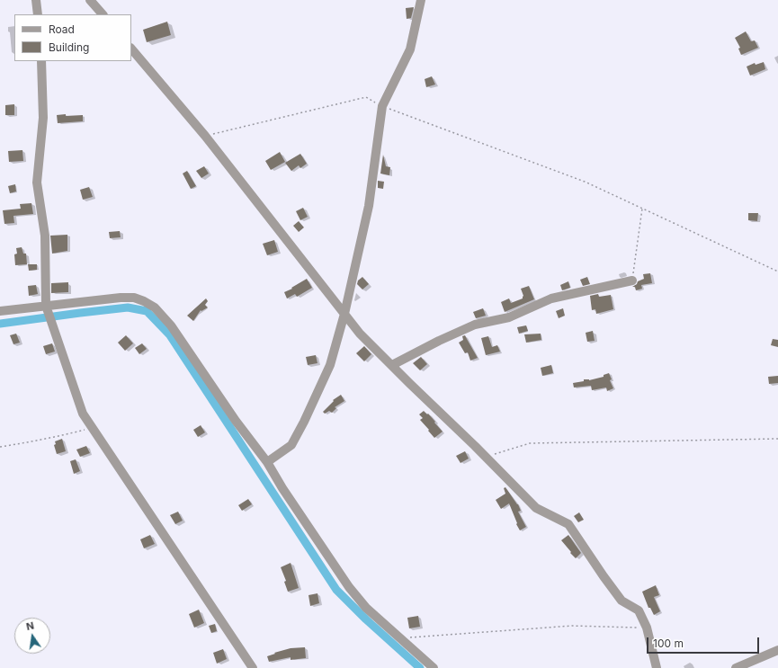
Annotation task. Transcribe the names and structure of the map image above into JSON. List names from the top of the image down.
{
  "legend": ["Road", "Building"],
  "scale_bar": "100 m",
  "north": "top"
}
